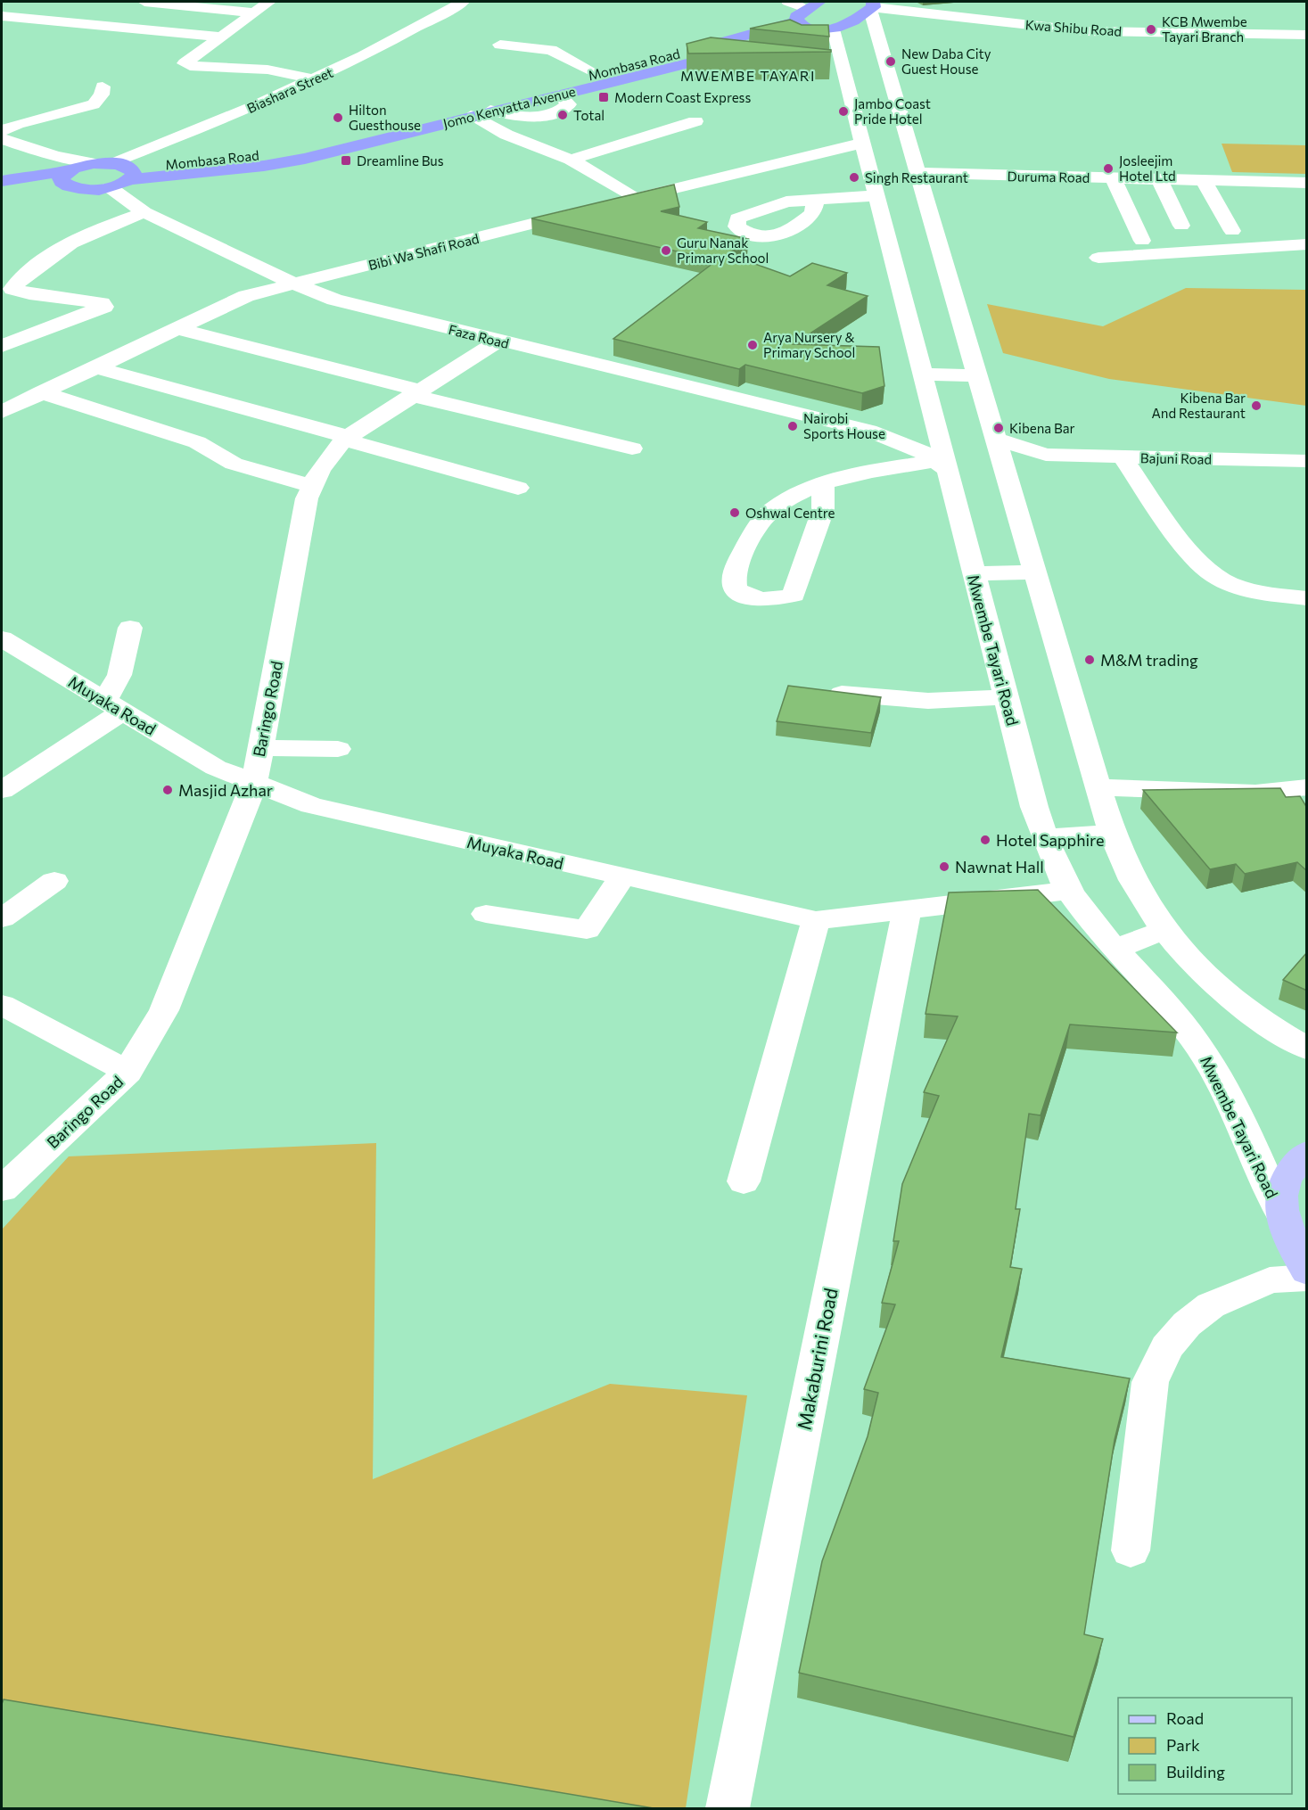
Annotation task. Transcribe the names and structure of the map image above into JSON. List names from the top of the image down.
{
  "streets": {
    "highway": ["Mombasa Road", "Jomo Kenyatta Avenue"],
    "street": [
      "Kwa Shibu Road",
      "Biashara Street",
      "Duruma Road",
      "Bibi Wa Shafi Road",
      "Faza Road",
      "Bajuni Road",
      "Mwembe Tayari Road",
      "Muyaka Road",
      "Baringo Road",
      "Makaburini Road"
    ]
  },
  "crossings": [
    ["Kwa Shibu Road", "Jomo Kenyatta Avenue"],
    ["Kwa Shibu Road", "Mwembe Tayari Road"],
    ["Mombasa Road", "Biashara Street"],
    ["Mombasa Road", "Jomo Kenyatta Avenue"],
    ["Biashara Street", "Jomo Kenyatta Avenue"],
    ["Jomo Kenyatta Avenue", "Faza Road"],
    ["Jomo Kenyatta Avenue", "Mwembe Tayari Road"],
    ["Duruma Road", "Mwembe Tayari Road"],
    ["Bibi Wa Shafi Road", "Faza Road"],
    ["Faza Road", "Baringo Road"],
    ["Bajuni Road", "Mwembe Tayari Road"],
    ["Mwembe Tayari Road", "Muyaka Road"],
    ["Muyaka Road", "Baringo Road"],
    ["Muyaka Road", "Makaburini Road"]
  ],
  "districts": ["MWEMBE TAYARI"],
  "places": {
    "other": [
      "KCB Mwembe Tayari Branch",
      "New Daba City Guest House",
      "Jambo Coast Pride Hotel",
      "Total",
      "Hilton Guesthouse",
      "Josleejim Hotel Ltd",
      "Singh Restaurant",
      "Guru Nanak Primary School",
      "Arya Nursery & Primary School",
      "Kibena Bar And Restaurant",
      "Nairobi Sports House",
      "Kibena Bar",
      "Oshwal Centre",
      "M&M trading",
      "Masjid Azhar",
      "Hotel Sapphire",
      "Nawnat Hall"
    ],
    "transit": ["Modern Coast Express", "Dreamline Bus"]
  },
  "legend": ["Road", "Park", "Building"]
}
